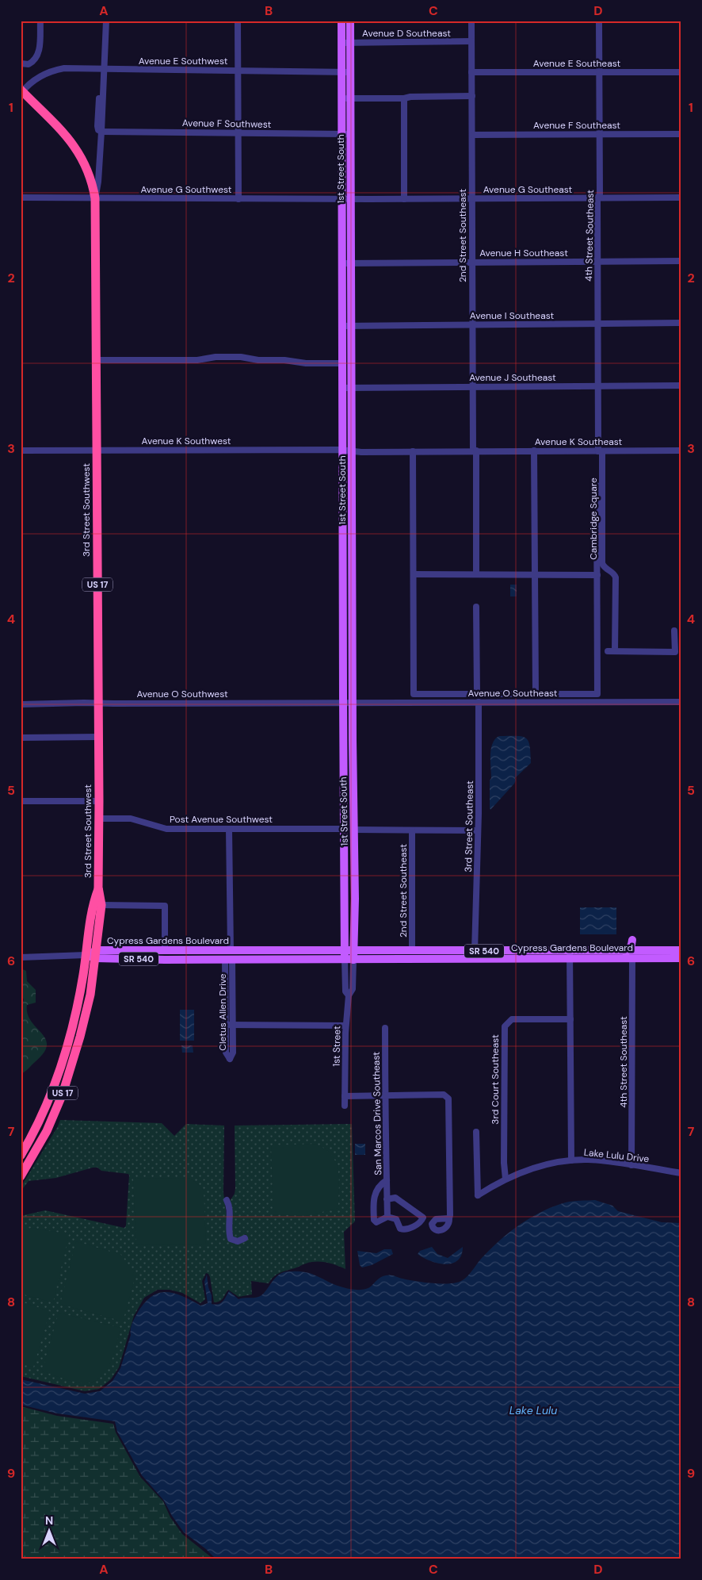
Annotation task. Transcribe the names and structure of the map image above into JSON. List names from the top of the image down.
{
  "streets": {
    "highway": ["3rd Street Southwest", "US 17"],
    "main road": ["1st Street South", "Cypress Gardens Boulevard", "SR 540"],
    "street": [
      "Avenue D Southeast",
      "Avenue E Southwest",
      "Avenue E Southeast",
      "Avenue F Southwest",
      "Avenue F Southeast",
      "Avenue G Southwest",
      "Avenue G Southeast",
      "2nd Street Southeast",
      "4th Street Southeast",
      "Avenue H Southeast",
      "Avenue I Southeast",
      "Avenue J Southeast",
      "Avenue K Southwest",
      "Avenue K Southeast",
      "Cambridge Square",
      "Avenue O Southeast",
      "Avenue O Southwest",
      "Post Avenue Southwest",
      "3rd Street Southeast",
      "Cletus Allen Drive",
      "1st Street",
      "3rd Court Southeast",
      "San Marcos Drive Southeast",
      "Lake Lulu Drive"
    ]
  },
  "crossings": [
    ["Avenue D Southeast", "1st Street South"],
    ["Avenue D Southeast", "2nd Street Southeast"],
    ["Avenue E Southwest", "1st Street South"],
    ["Avenue E Southwest", "3rd Street Southwest"],
    ["Avenue E Southwest", "US 17"],
    ["Avenue E Southeast", "2nd Street Southeast"],
    ["Avenue E Southeast", "4th Street Southeast"],
    ["Avenue F Southwest", "1st Street South"],
    ["Avenue F Southwest", "3rd Street Southwest"],
    ["Avenue F Southeast", "2nd Street Southeast"],
    ["Avenue F Southeast", "4th Street Southeast"],
    ["1st Street South", "Avenue G Southwest"],
    ["1st Street South", "Avenue G Southeast"],
    ["1st Street South", "Avenue H Southeast"],
    ["1st Street South", "Avenue I Southeast"],
    ["1st Street South", "Avenue J Southeast"],
    ["1st Street South", "Avenue K Southwest"],
    ["1st Street South", "Avenue K Southeast"],
    ["1st Street South", "Avenue O Southeast"],
    ["1st Street South", "Avenue O Southwest"],
    ["1st Street South", "Post Avenue Southwest"],
    ["1st Street South", "Cypress Gardens Boulevard"],
    ["1st Street South", "1st Street"],
    ["Avenue G Southwest", "Avenue G Southeast"],
    ["Avenue G Southwest", "3rd Street Southwest"],
    ["Avenue G Southwest", "US 17"],
    ["Avenue G Southeast", "2nd Street Southeast"],
    ["Avenue G Southeast", "4th Street Southeast"],
    ["2nd Street Southeast", "Avenue H Southeast"],
    ["2nd Street Southeast", "Avenue I Southeast"],
    ["2nd Street Southeast", "Avenue J Southeast"],
    ["2nd Street Southeast", "Avenue K Southeast"],
    ["2nd Street Southeast", "Cypress Gardens Boulevard"],
    ["4th Street Southeast", "Avenue H Southeast"],
    ["4th Street Southeast", "Avenue I Southeast"],
    ["4th Street Southeast", "Avenue J Southeast"],
    ["4th Street Southeast", "Avenue K Southeast"],
    ["4th Street Southeast", "Cambridge Square"],
    ["4th Street Southeast", "Cypress Gardens Boulevard"],
    ["4th Street Southeast", "Lake Lulu Drive"],
    ["Avenue K Southwest", "Avenue K Southeast"],
    ["Avenue K Southwest", "3rd Street Southwest"],
    ["Avenue K Southeast", "Cambridge Square"],
    ["3rd Street Southwest", "US 17"],
    ["3rd Street Southwest", "Avenue O Southwest"],
    ["3rd Street Southwest", "Post Avenue Southwest"],
    ["3rd Street Southwest", "Cypress Gardens Boulevard"],
    ["US 17", "Cypress Gardens Boulevard"],
    ["Avenue O Southeast", "Avenue O Southwest"],
    ["Avenue O Southeast", "3rd Street Southeast"],
    ["3rd Street Southeast", "Cypress Gardens Boulevard"],
    ["Cypress Gardens Boulevard", "Cletus Allen Drive"],
    ["Cypress Gardens Boulevard", "1st Street"],
    ["1st Street", "San Marcos Drive Southeast"],
    ["3rd Court Southeast", "Lake Lulu Drive"]
  ],
  "water": ["Lake Lulu"],
  "north": "top",
  "grid": {
    "columns": [
      "A",
      "B",
      "C",
      "D"
    ],
    "rows": [
      "1",
      "2",
      "3",
      "4",
      "5",
      "6",
      "7",
      "8",
      "9"
    ]
  }
}
